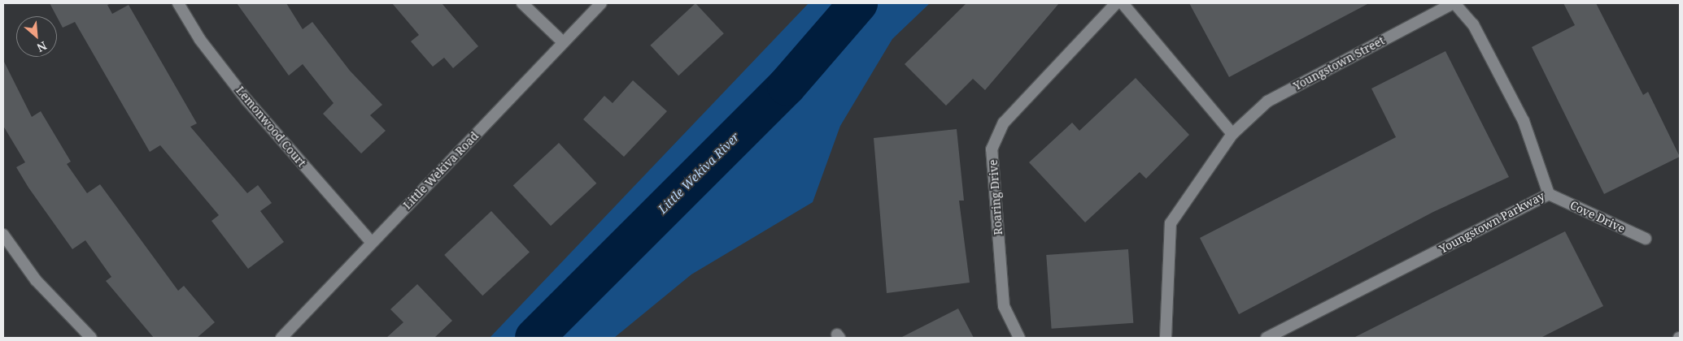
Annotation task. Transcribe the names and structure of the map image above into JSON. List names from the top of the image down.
{
  "streets": {
    "street": [
      "Youngstown Street",
      "Lemonwood Court",
      "Little Wekiva Road",
      "Roaring Drive",
      "Cove Drive",
      "Youngstown Parkway"
    ]
  },
  "crossings": [
    ["Youngstown Street", "Youngstown Parkway"],
    ["Lemonwood Court", "Little Wekiva Road"],
    ["Cove Drive", "Youngstown Parkway"]
  ],
  "water": ["Little Wekiva River"],
  "north": "bottom right"
}
